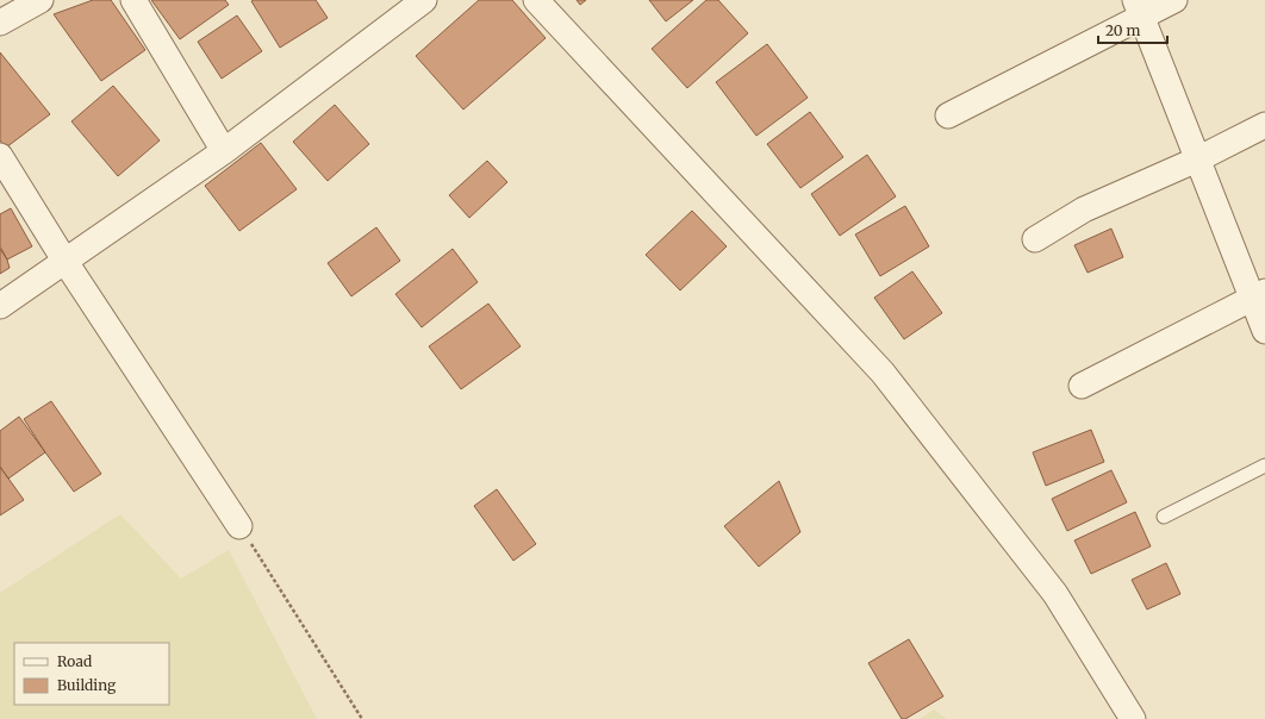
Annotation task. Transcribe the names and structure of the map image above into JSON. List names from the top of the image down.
{
  "legend": ["Road", "Building"],
  "scale_bar": "20 m"
}
